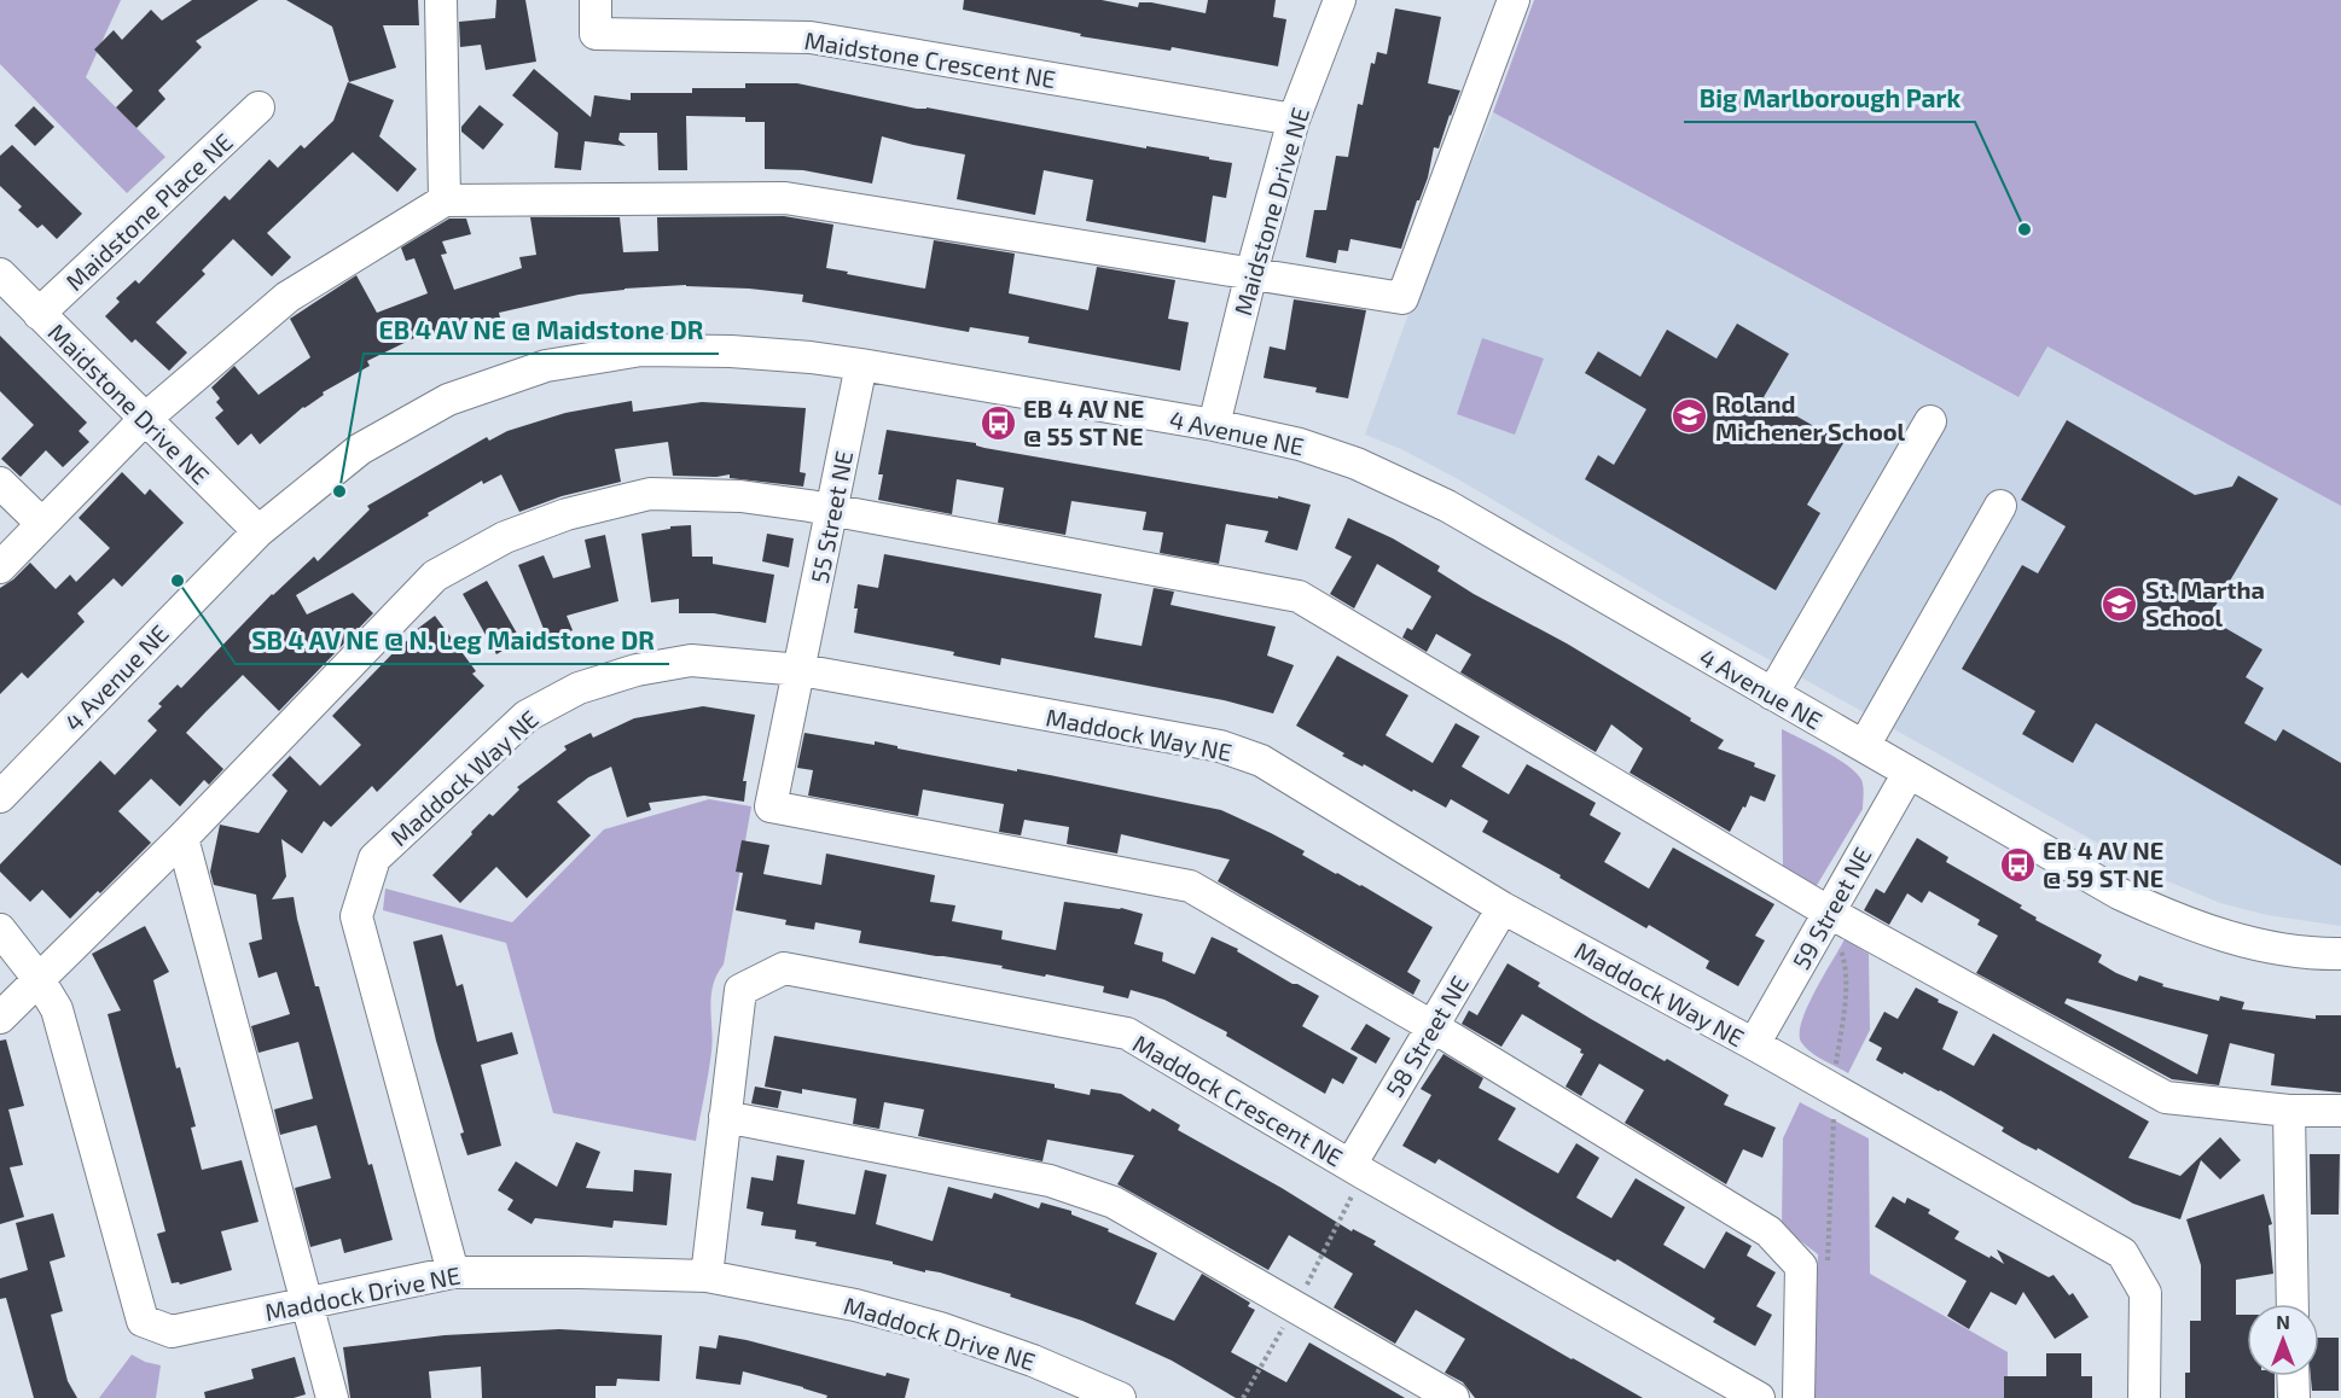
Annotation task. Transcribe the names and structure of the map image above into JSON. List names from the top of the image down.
{
  "streets": {
    "street": [
      "Maidstone Crescent NE",
      "Maidstone Place NE",
      "Maidstone Drive NE",
      "4 Avenue NE",
      "55 Street NE",
      "Maddock Way NE",
      "59 Street NE",
      "58 Street NE",
      "Maddock Crescent NE",
      "Maddock Drive NE"
    ]
  },
  "crossings": [
    ["Maidstone Crescent NE", "Maidstone Drive NE"],
    ["Maidstone Place NE", "Maidstone Drive NE"],
    ["Maidstone Drive NE", "4 Avenue NE"],
    ["4 Avenue NE", "55 Street NE"],
    ["4 Avenue NE", "59 Street NE"],
    ["55 Street NE", "Maddock Way NE"],
    ["55 Street NE", "58 Street NE"],
    ["Maddock Way NE", "59 Street NE"],
    ["Maddock Way NE", "58 Street NE"],
    ["Maddock Way NE", "Maddock Drive NE"],
    ["58 Street NE", "Maddock Crescent NE"],
    ["Maddock Crescent NE", "Maddock Drive NE"]
  ],
  "places": {
    "other": ["Big Marlborough Park", "EB 4 AV NE @ Maidstone DR", "SB 4 AV NE @ N. Leg Maidstone DR"],
    "school or university": ["Roland Michener School", "St. Martha School"],
    "bus stop": ["EB 4 AV NE @ 55 ST NE", "EB 4 AV NE @ 59 ST NE"]
  },
  "north": "top"
}
